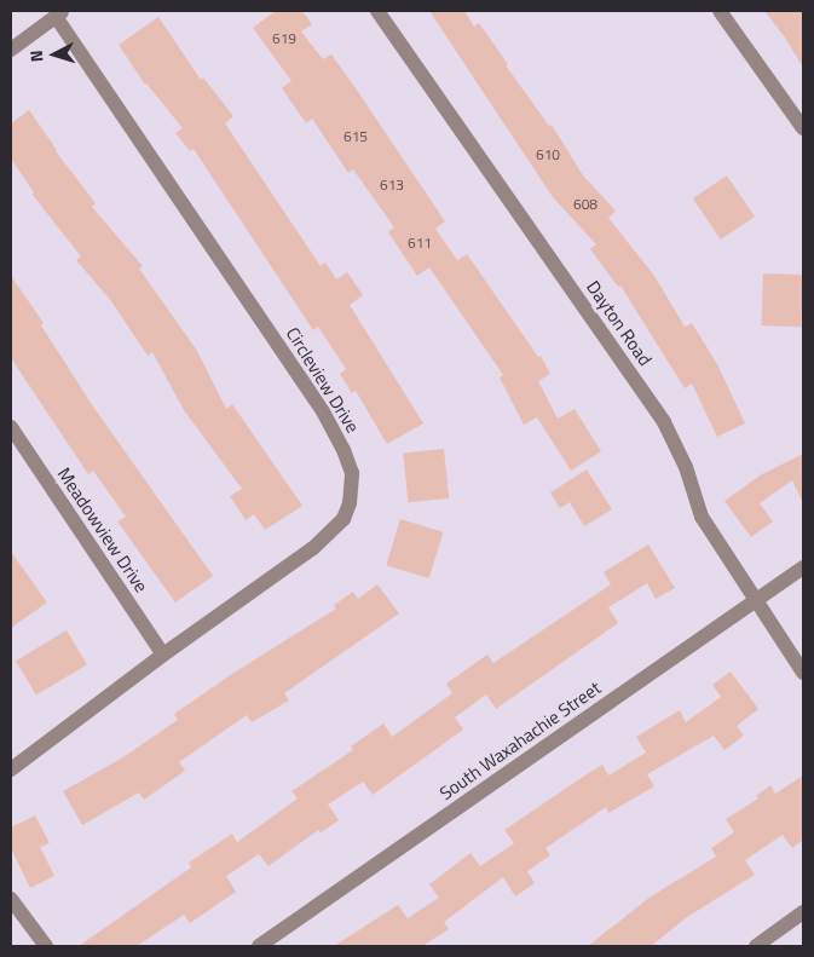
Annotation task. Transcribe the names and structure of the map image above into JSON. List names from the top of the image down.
{
  "streets": {
    "street": [
      "Dayton Road",
      "Circleview Drive",
      "Meadowview Drive",
      "South Waxahachie Street"
    ]
  },
  "crossings": [
    ["Dayton Road", "South Waxahachie Street"],
    ["Circleview Drive", "Meadowview Drive"]
  ],
  "house_numbers": [
    "619",
    "615",
    "610",
    "613",
    "608",
    "611"
  ],
  "north": "left"
}
